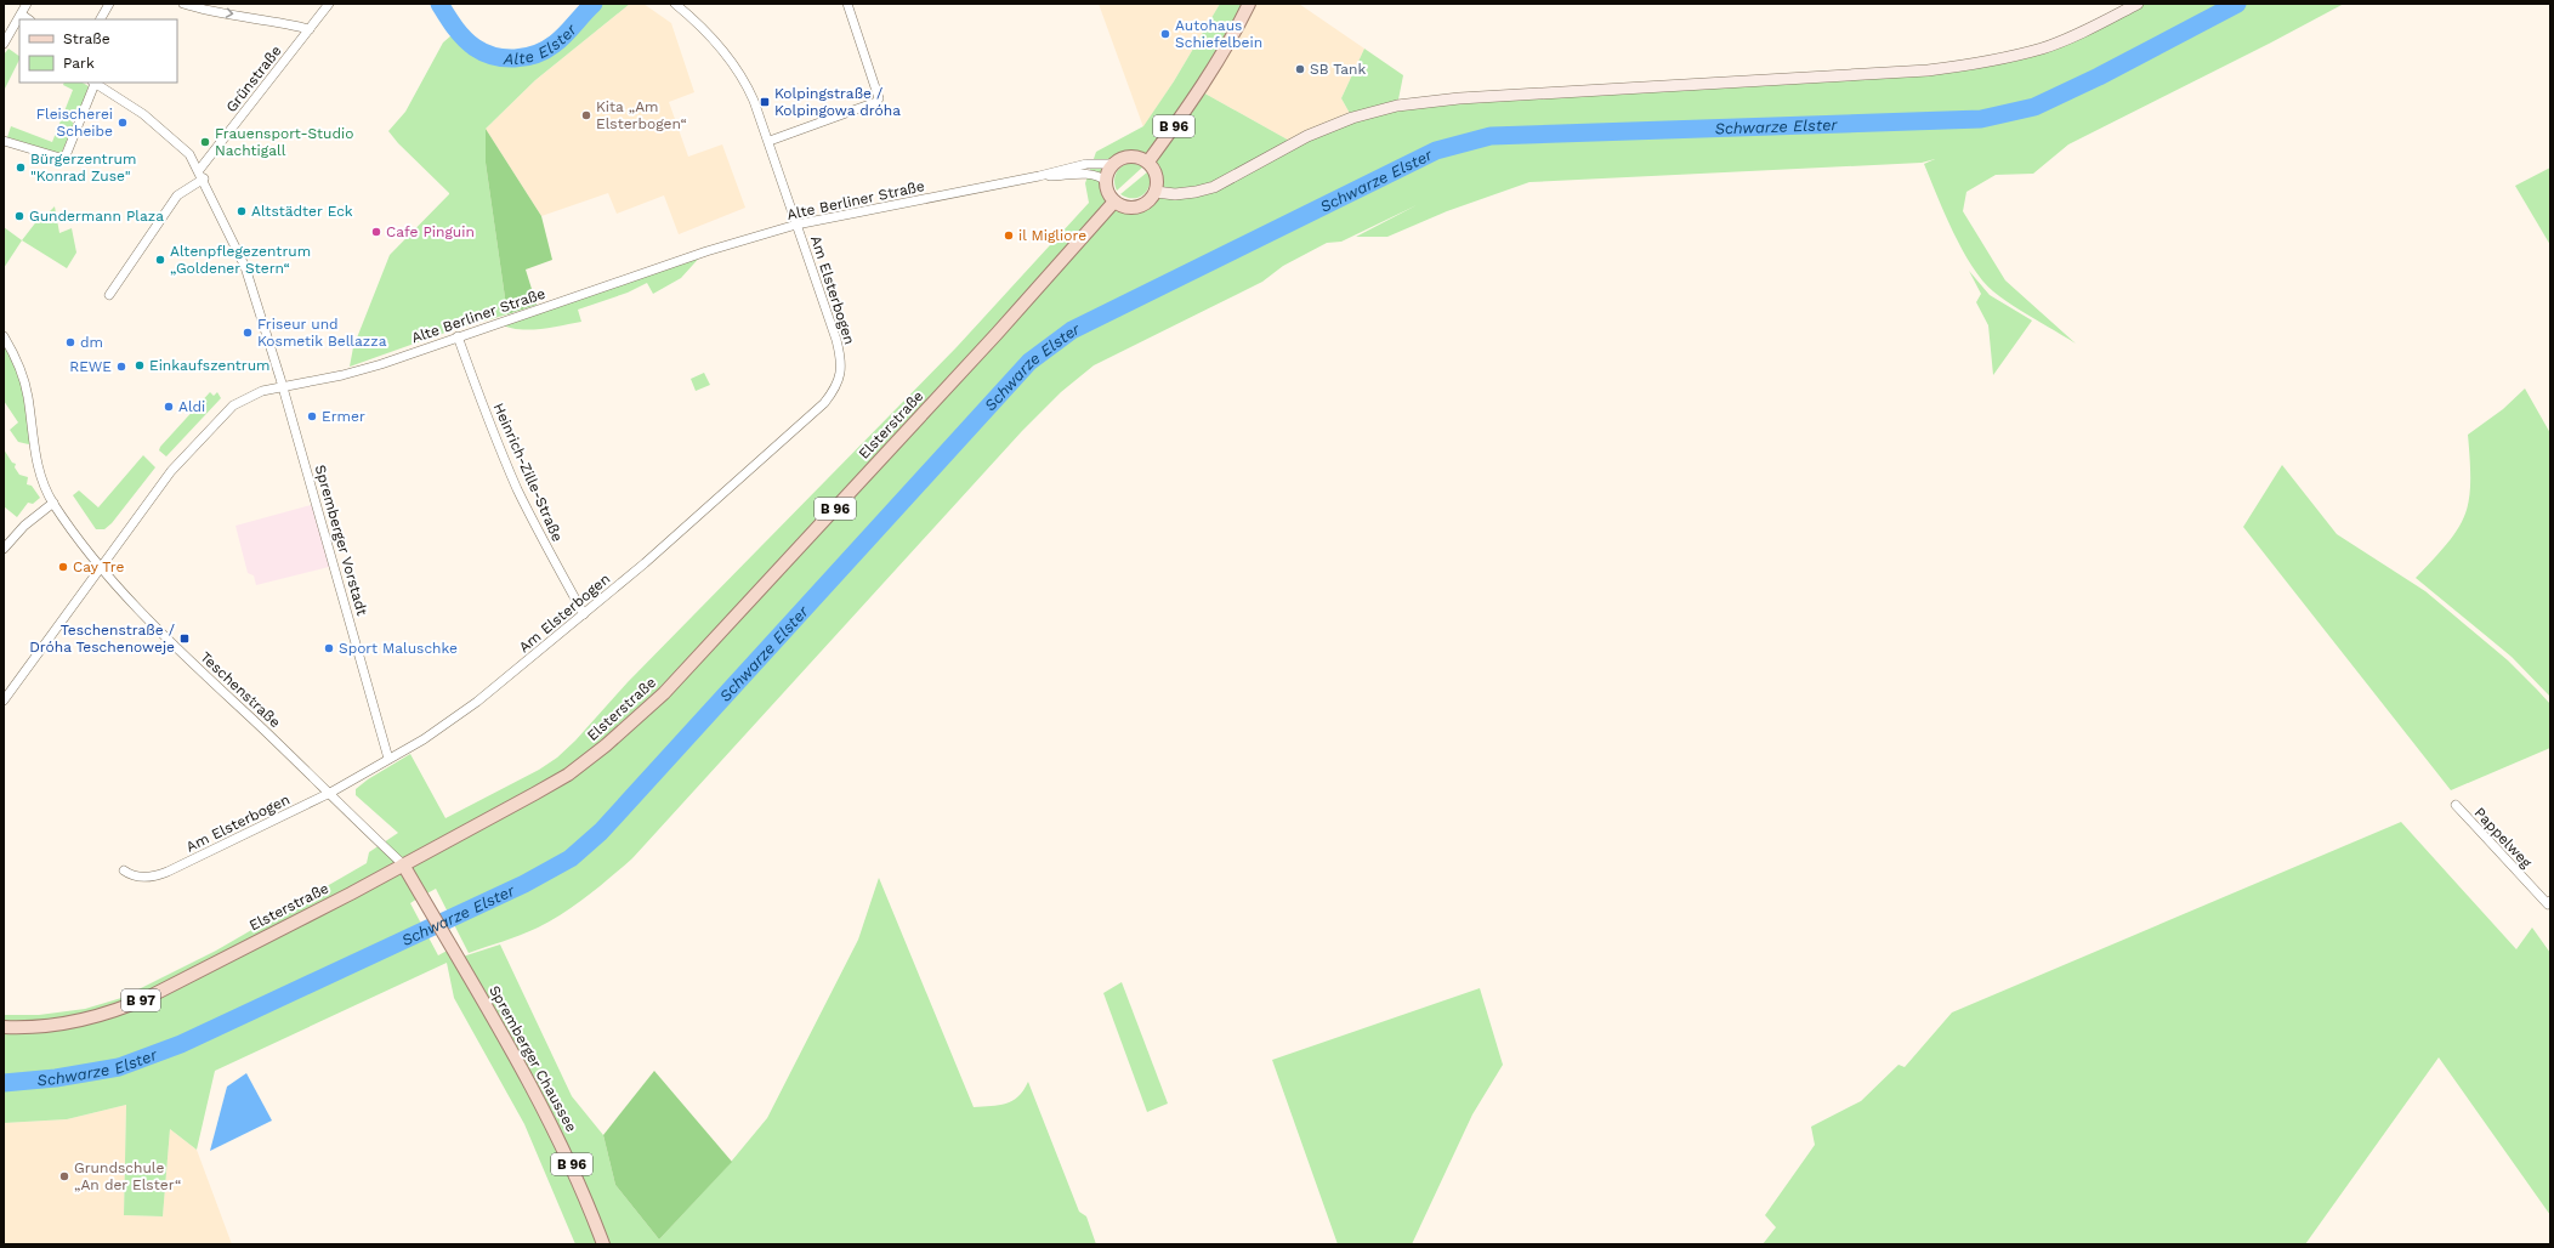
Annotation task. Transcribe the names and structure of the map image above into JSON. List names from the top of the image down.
{
  "streets": {
    "main road": [
      "B 96",
      "Elsterstraße",
      "B 97",
      "Spremberger Chaussee"
    ],
    "street": [
      "Grünstraße",
      "Alte Berliner Straße",
      "Am Elsterbogen",
      "Heinrich-Zille-Straße",
      "Spremberger Vorstadt",
      "Teschenstraße",
      "Pappelweg"
    ]
  },
  "crossings": [
    ["Grünstraße", "Spremberger Vorstadt"],
    ["B 96", "Alte Berliner Straße"],
    ["B 96", "Elsterstraße"],
    ["Alte Berliner Straße", "Am Elsterbogen"],
    ["Alte Berliner Straße", "Elsterstraße"],
    ["Alte Berliner Straße", "Heinrich-Zille-Straße"],
    ["Alte Berliner Straße", "Spremberger Vorstadt"],
    ["Alte Berliner Straße", "Teschenstraße"],
    ["Am Elsterbogen", "Heinrich-Zille-Straße"],
    ["Am Elsterbogen", "Spremberger Vorstadt"],
    ["Am Elsterbogen", "Teschenstraße"],
    ["Elsterstraße", "Teschenstraße"],
    ["Elsterstraße", "Spremberger Chaussee"],
    ["Teschenstraße", "Spremberger Chaussee"]
  ],
  "water": ["Alte Elster", "Schwarze Elster"],
  "places": {
    "other": [
      "Autohaus Schiefelbein",
      "SB Tank",
      "Kita „Am Elsterbogen“",
      "Fleischerei Scheibe",
      "Frauensport-Studio Nachtigall",
      "Bürgerzentrum \"Konrad Zuse\"",
      "Altstädter Eck",
      "Gundermann Plaza",
      "Cafe Pinguin",
      "il Migliore",
      "Altenpflegezentrum „Goldener Stern“",
      "Friseur und Kosmetik Bellazza",
      "dm",
      "Einkaufszentrum",
      "REWE",
      "Aldi",
      "Ermer",
      "Cay Tre",
      "Sport Maluschke",
      "Grundschule „An der Elster“"
    ],
    "transit": ["Kolpingstraße / Kolpingowa dróha", "Teschenstraße / Dróha Teschenoweje"]
  },
  "legend": ["Straße", "Park"]
}
